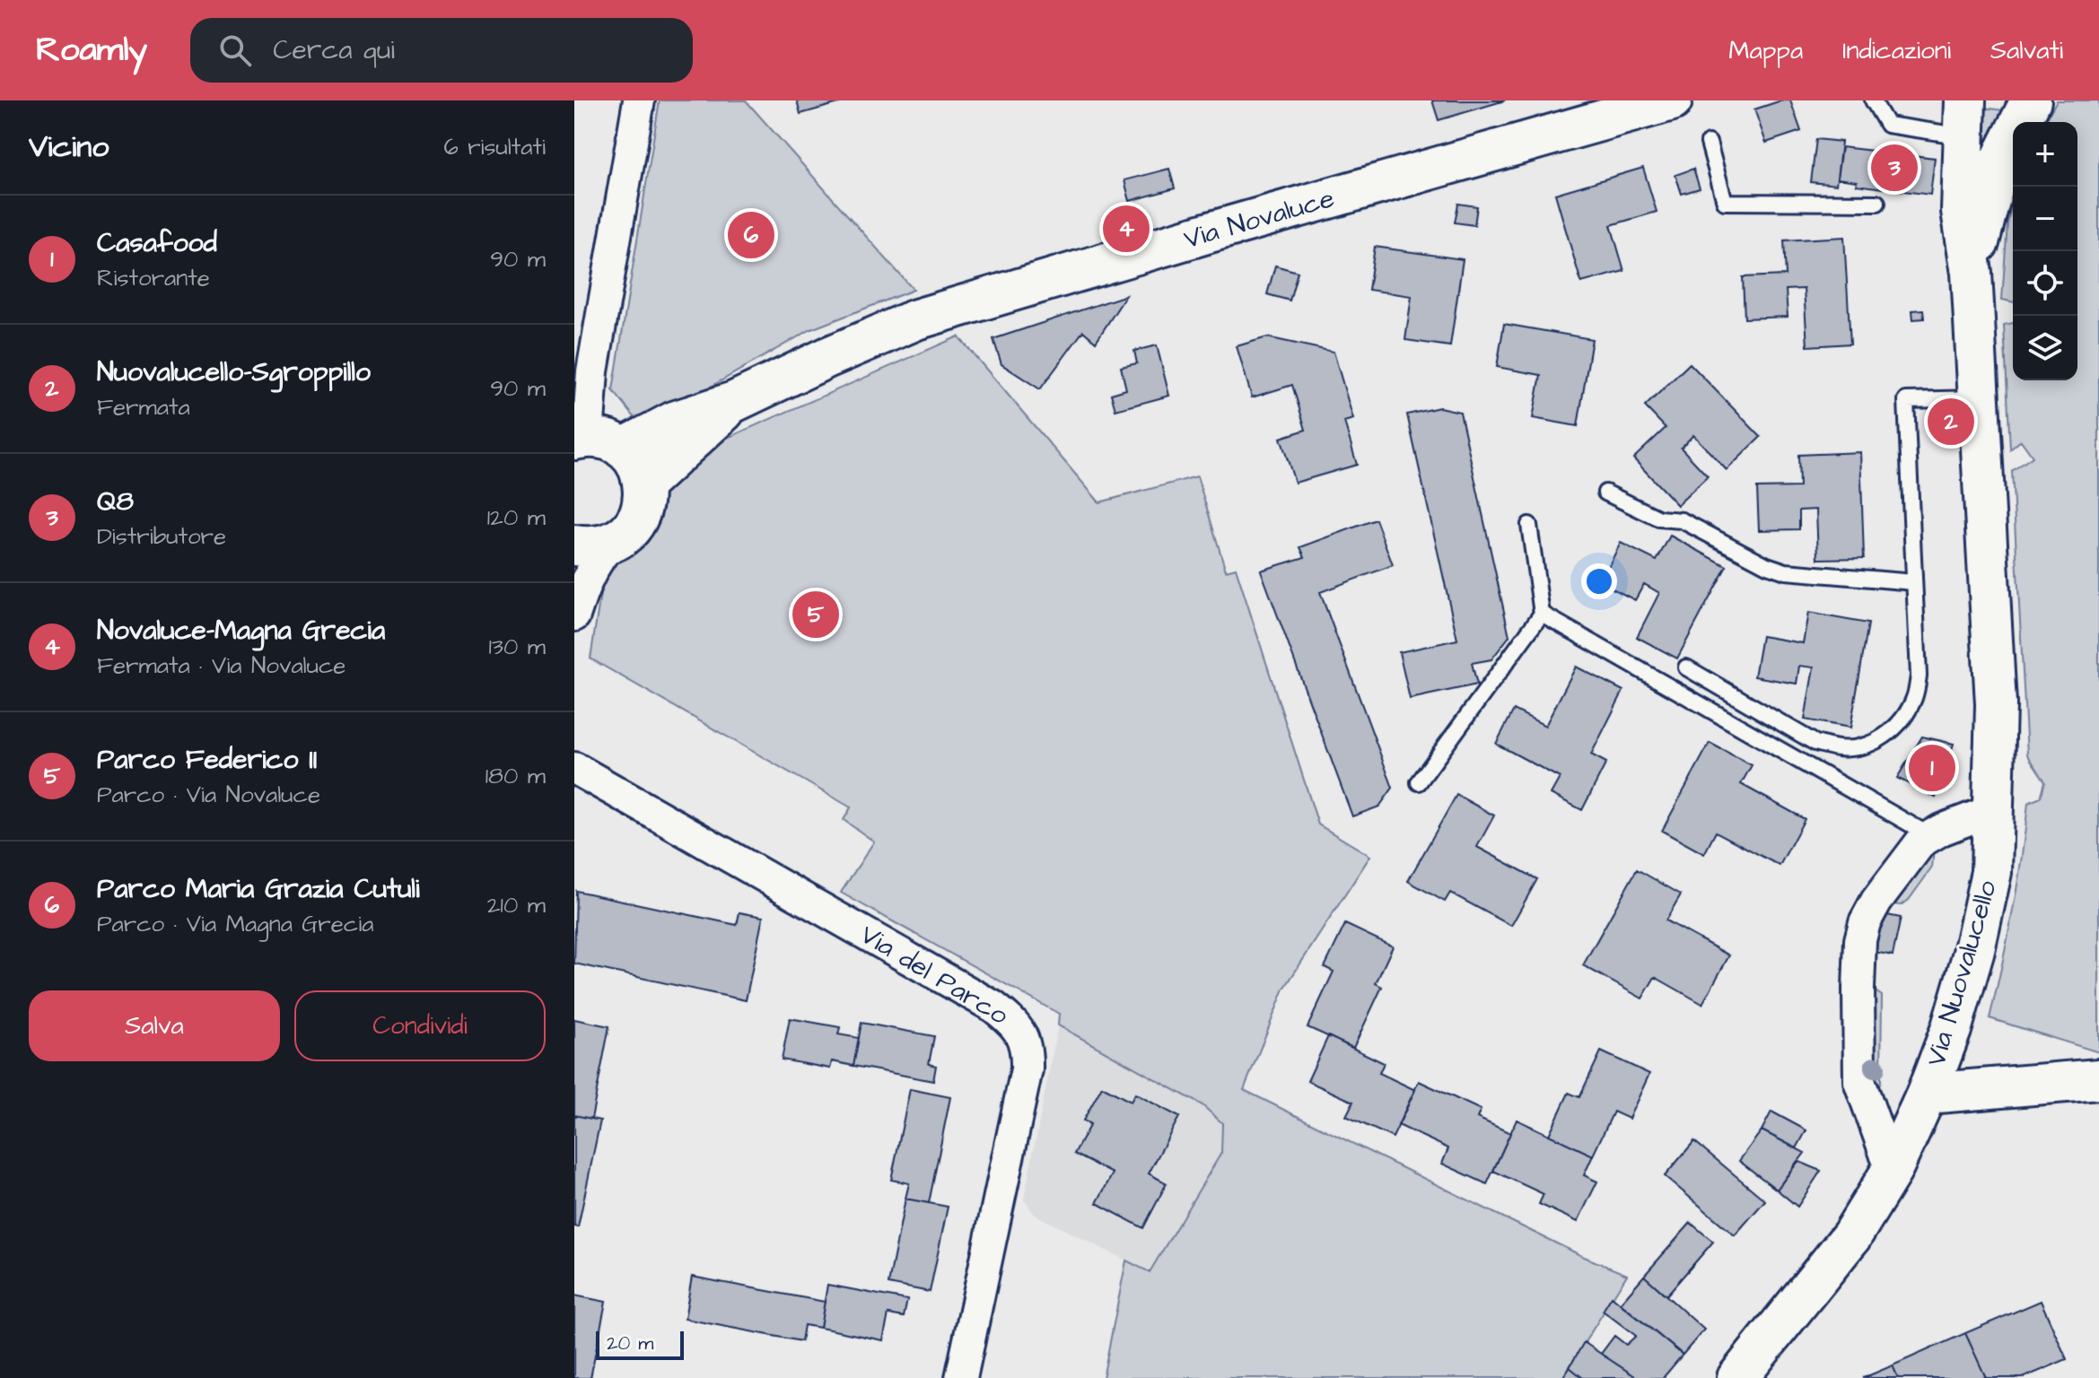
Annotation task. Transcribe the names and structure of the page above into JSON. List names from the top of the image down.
{
  "streets": {
    "main road": ["Via Novaluce", "Via Nuovalucello"],
    "street": ["Via del Parco"]
  },
  "scale_bar": "20 m",
  "page": {
    "header": "Roamly",
    "search": "Cerca qui",
    "nav": ["Mappa", "Indicazioni", "Salvati"],
    "heading": ["Vicino", "6 risultati"],
    "map_buttons": ["+", "−"],
    "pins": [
      "3",
      "4",
      "6",
      "2",
      "5",
      "1"
    ],
    "list": [
      {
        "mark": "1",
        "name": "Casafood",
        "note": "Ristorante",
        "value": "90 m"
      },
      {
        "mark": "2",
        "name": "Nuovalucello-Sgroppillo",
        "note": "Fermata",
        "value": "90 m"
      },
      {
        "mark": "3",
        "name": "Q8",
        "note": "Distributore",
        "value": "120 m"
      },
      {
        "mark": "4",
        "name": "Novaluce-Magna Grecia",
        "note": "Fermata · Via Novaluce",
        "value": "130 m"
      },
      {
        "mark": "5",
        "name": "Parco Federico II",
        "note": "Parco · Via Novaluce",
        "value": "180 m"
      },
      {
        "mark": "6",
        "name": "Parco Maria Grazia Cutuli",
        "note": "Parco · Via Magna Grecia",
        "value": "210 m"
      }
    ],
    "buttons": ["Salva", "Condividi"],
    "scale": "20 m"
  }
}
